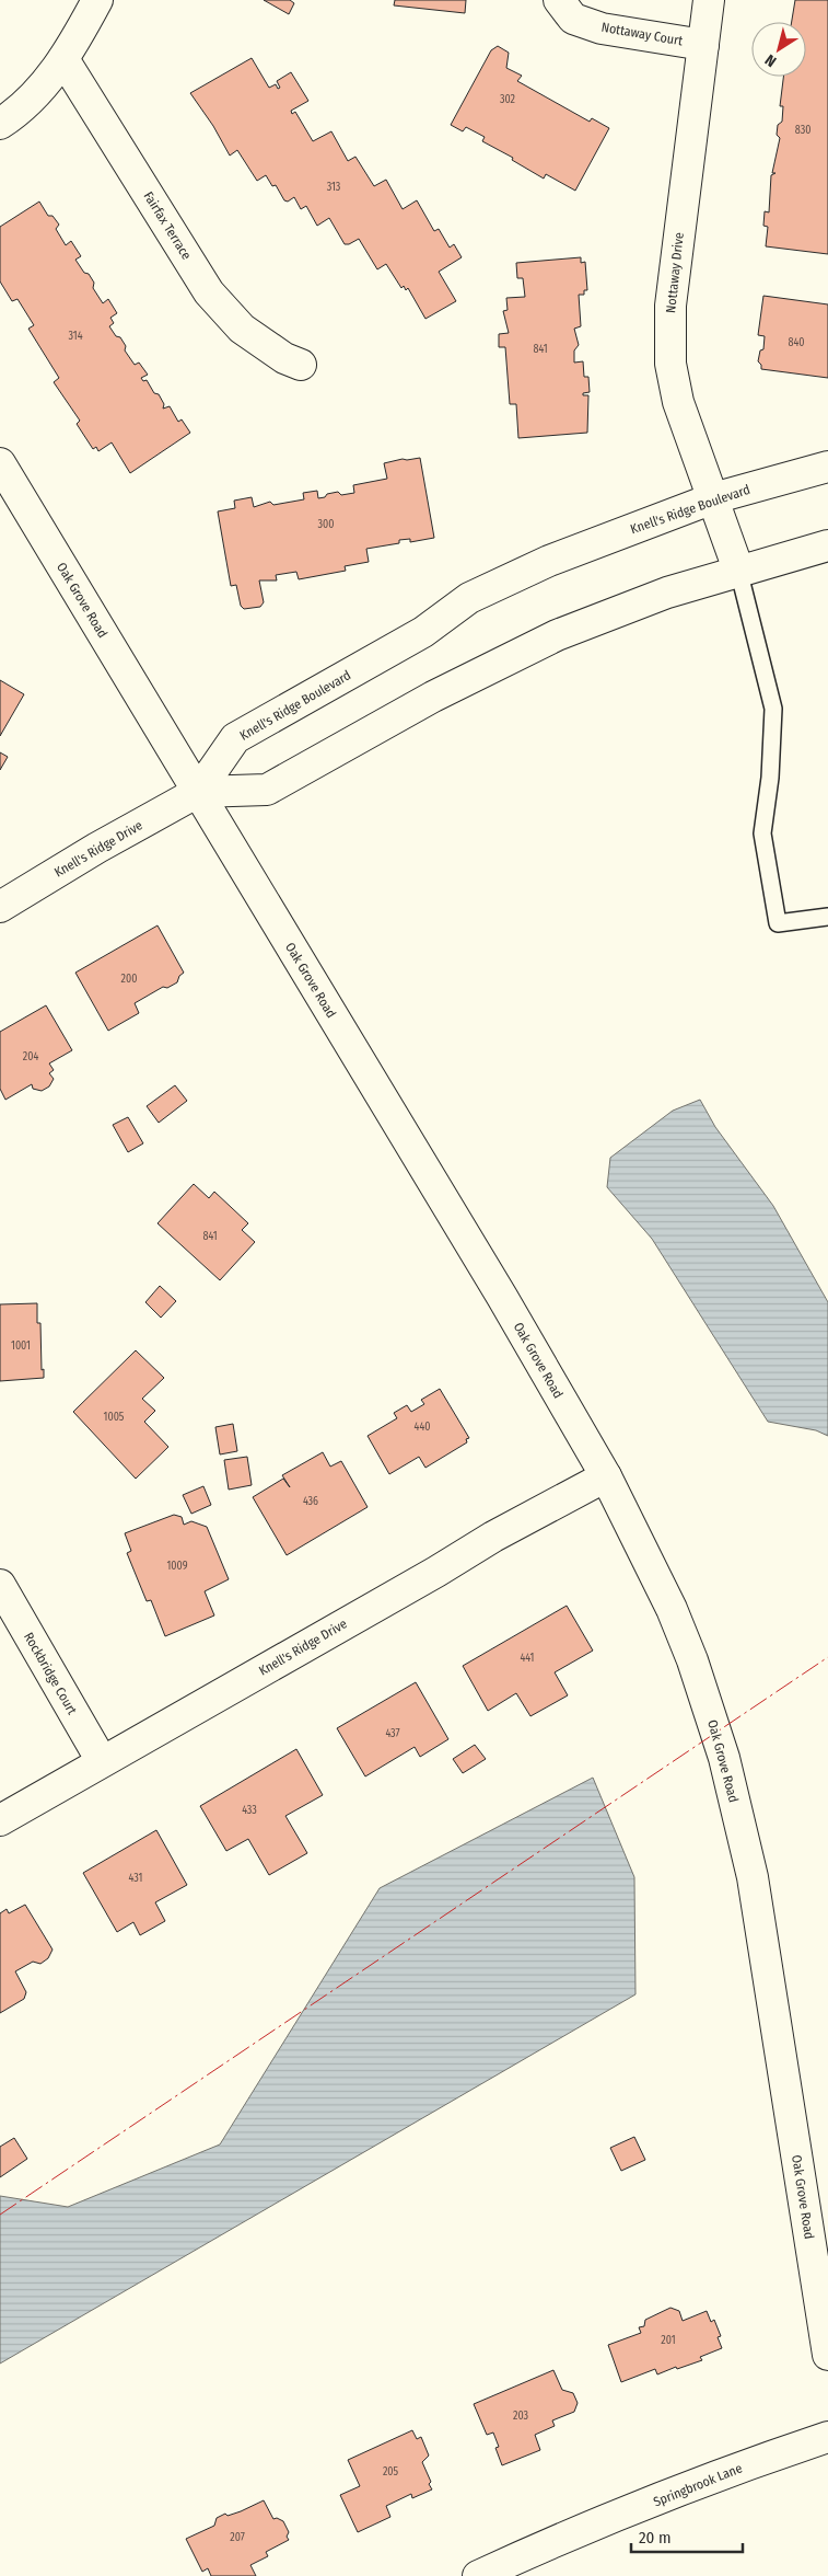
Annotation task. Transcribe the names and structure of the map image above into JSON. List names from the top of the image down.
{
  "streets": {
    "street": [
      "Nottaway Court",
      "Fairfax Terrace",
      "Nottaway Drive",
      "Knell's Ridge Boulevard",
      "Oak Grove Road",
      "Knell's Ridge Drive",
      "Rockbridge Court",
      "Springbrook Lane"
    ]
  },
  "crossings": [
    ["Nottaway Court", "Nottaway Drive"],
    ["Nottaway Drive", "Knell's Ridge Boulevard"],
    ["Knell's Ridge Boulevard", "Oak Grove Road"],
    ["Knell's Ridge Boulevard", "Knell's Ridge Drive"],
    ["Oak Grove Road", "Knell's Ridge Drive"],
    ["Knell's Ridge Drive", "Rockbridge Court"]
  ],
  "house_numbers": [
    "302",
    "830",
    "313",
    "314",
    "840",
    "841",
    "300",
    "200",
    "204",
    "841",
    "1001",
    "1005",
    "440",
    "436",
    "1009",
    "441",
    "437",
    "433",
    "431",
    "201",
    "203",
    "205",
    "207"
  ],
  "scale_bar": "20 m",
  "north": "bottom left"
}
